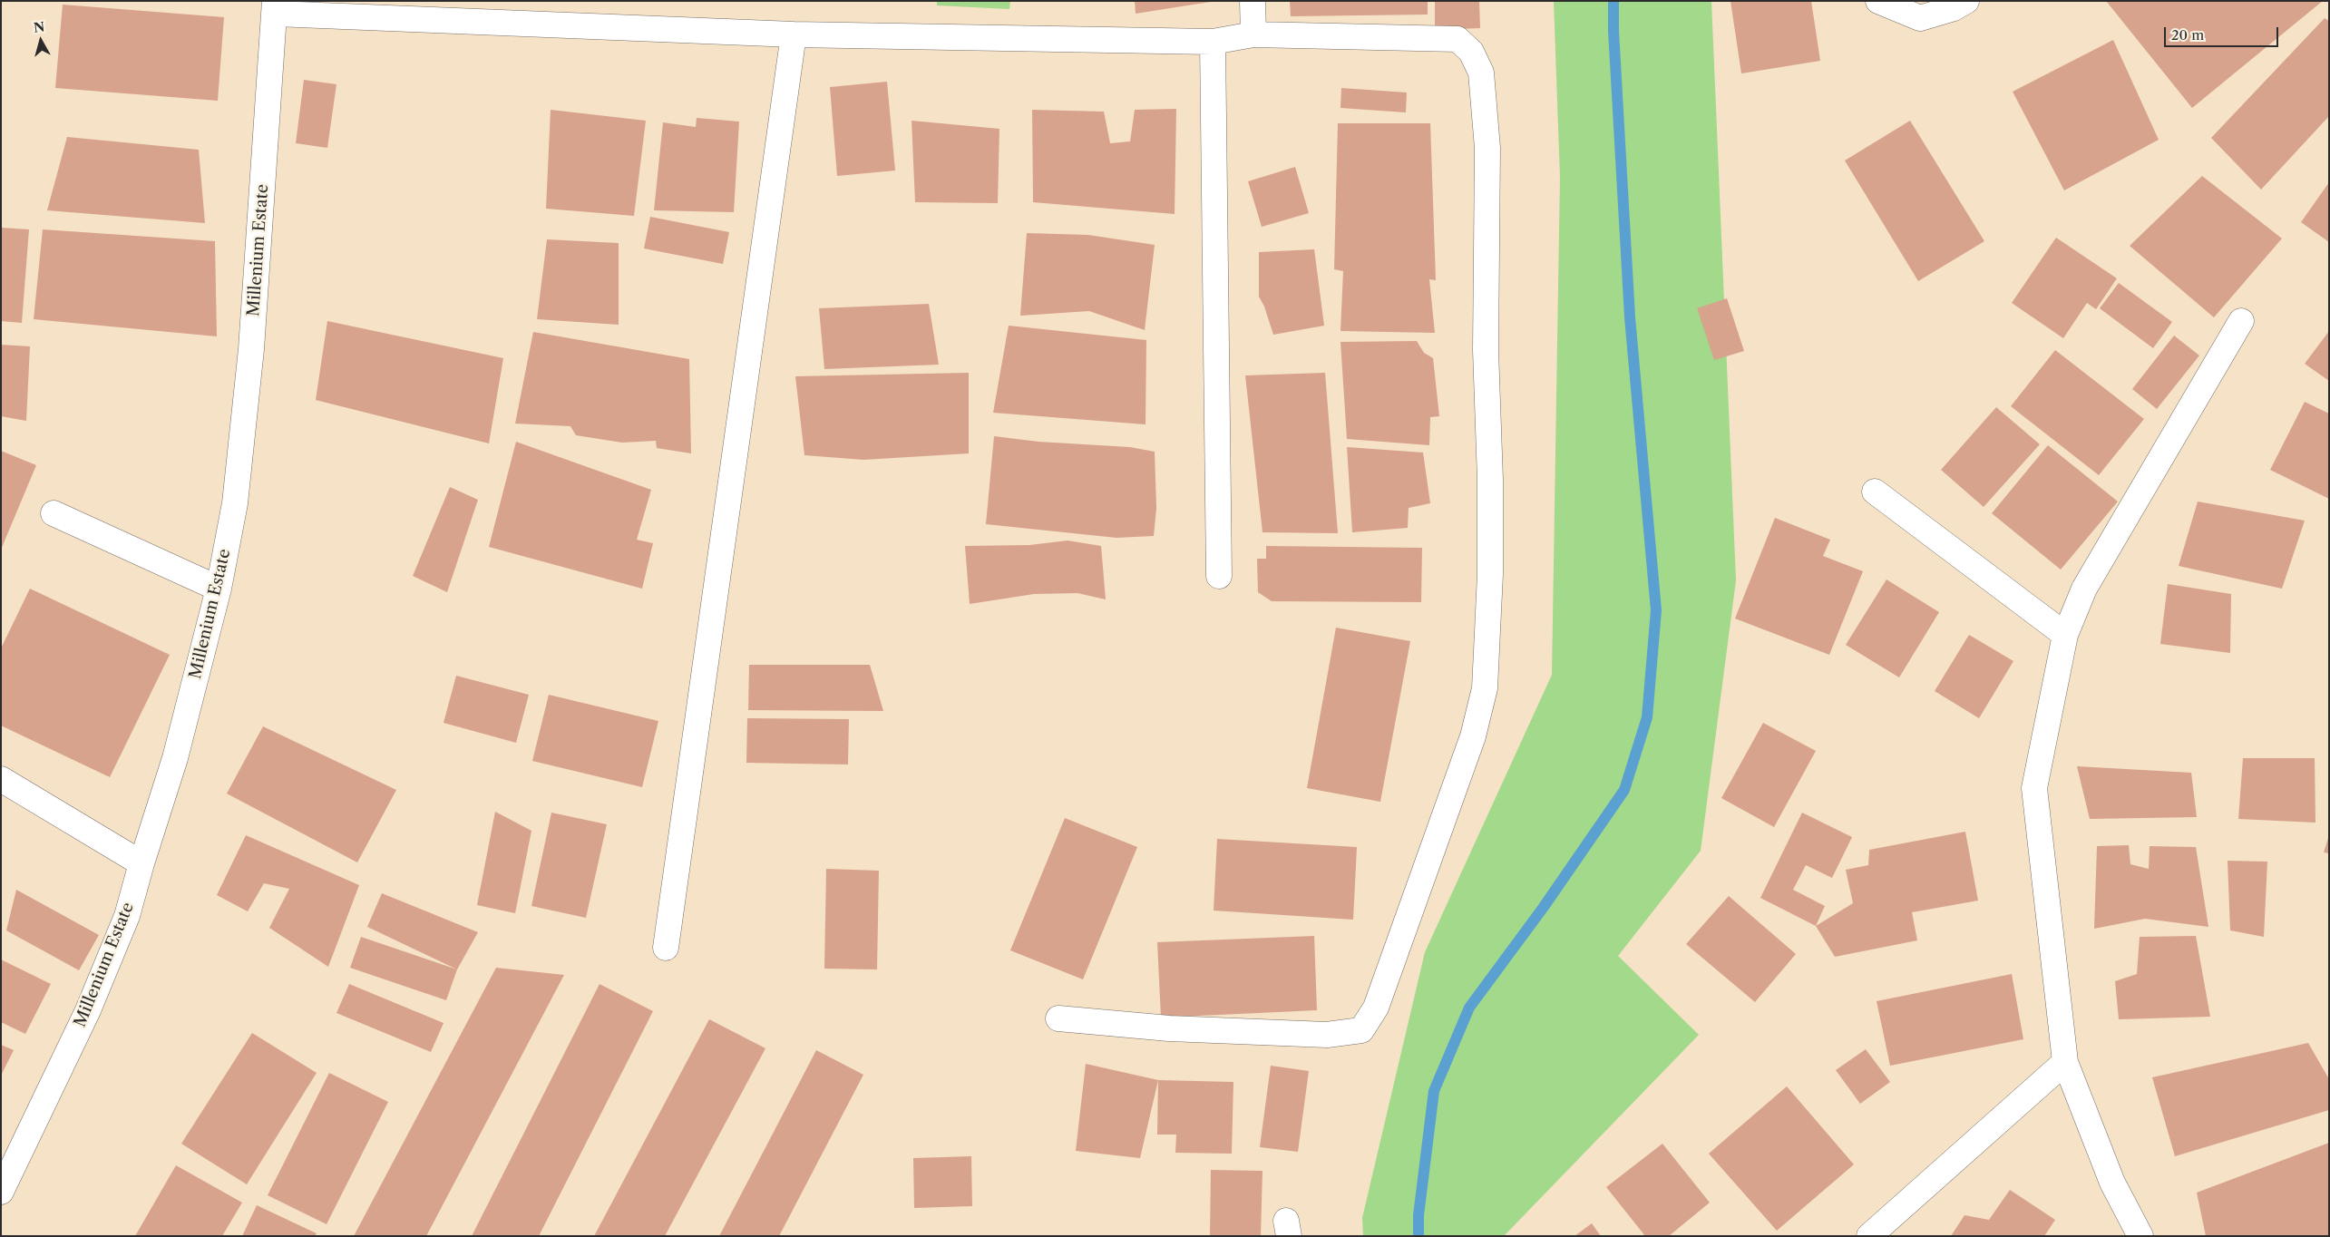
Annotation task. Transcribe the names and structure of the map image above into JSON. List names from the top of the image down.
{
  "streets": {
    "street": ["Millenium Estate"]
  },
  "scale_bar": "20 m",
  "north": "top"
}
